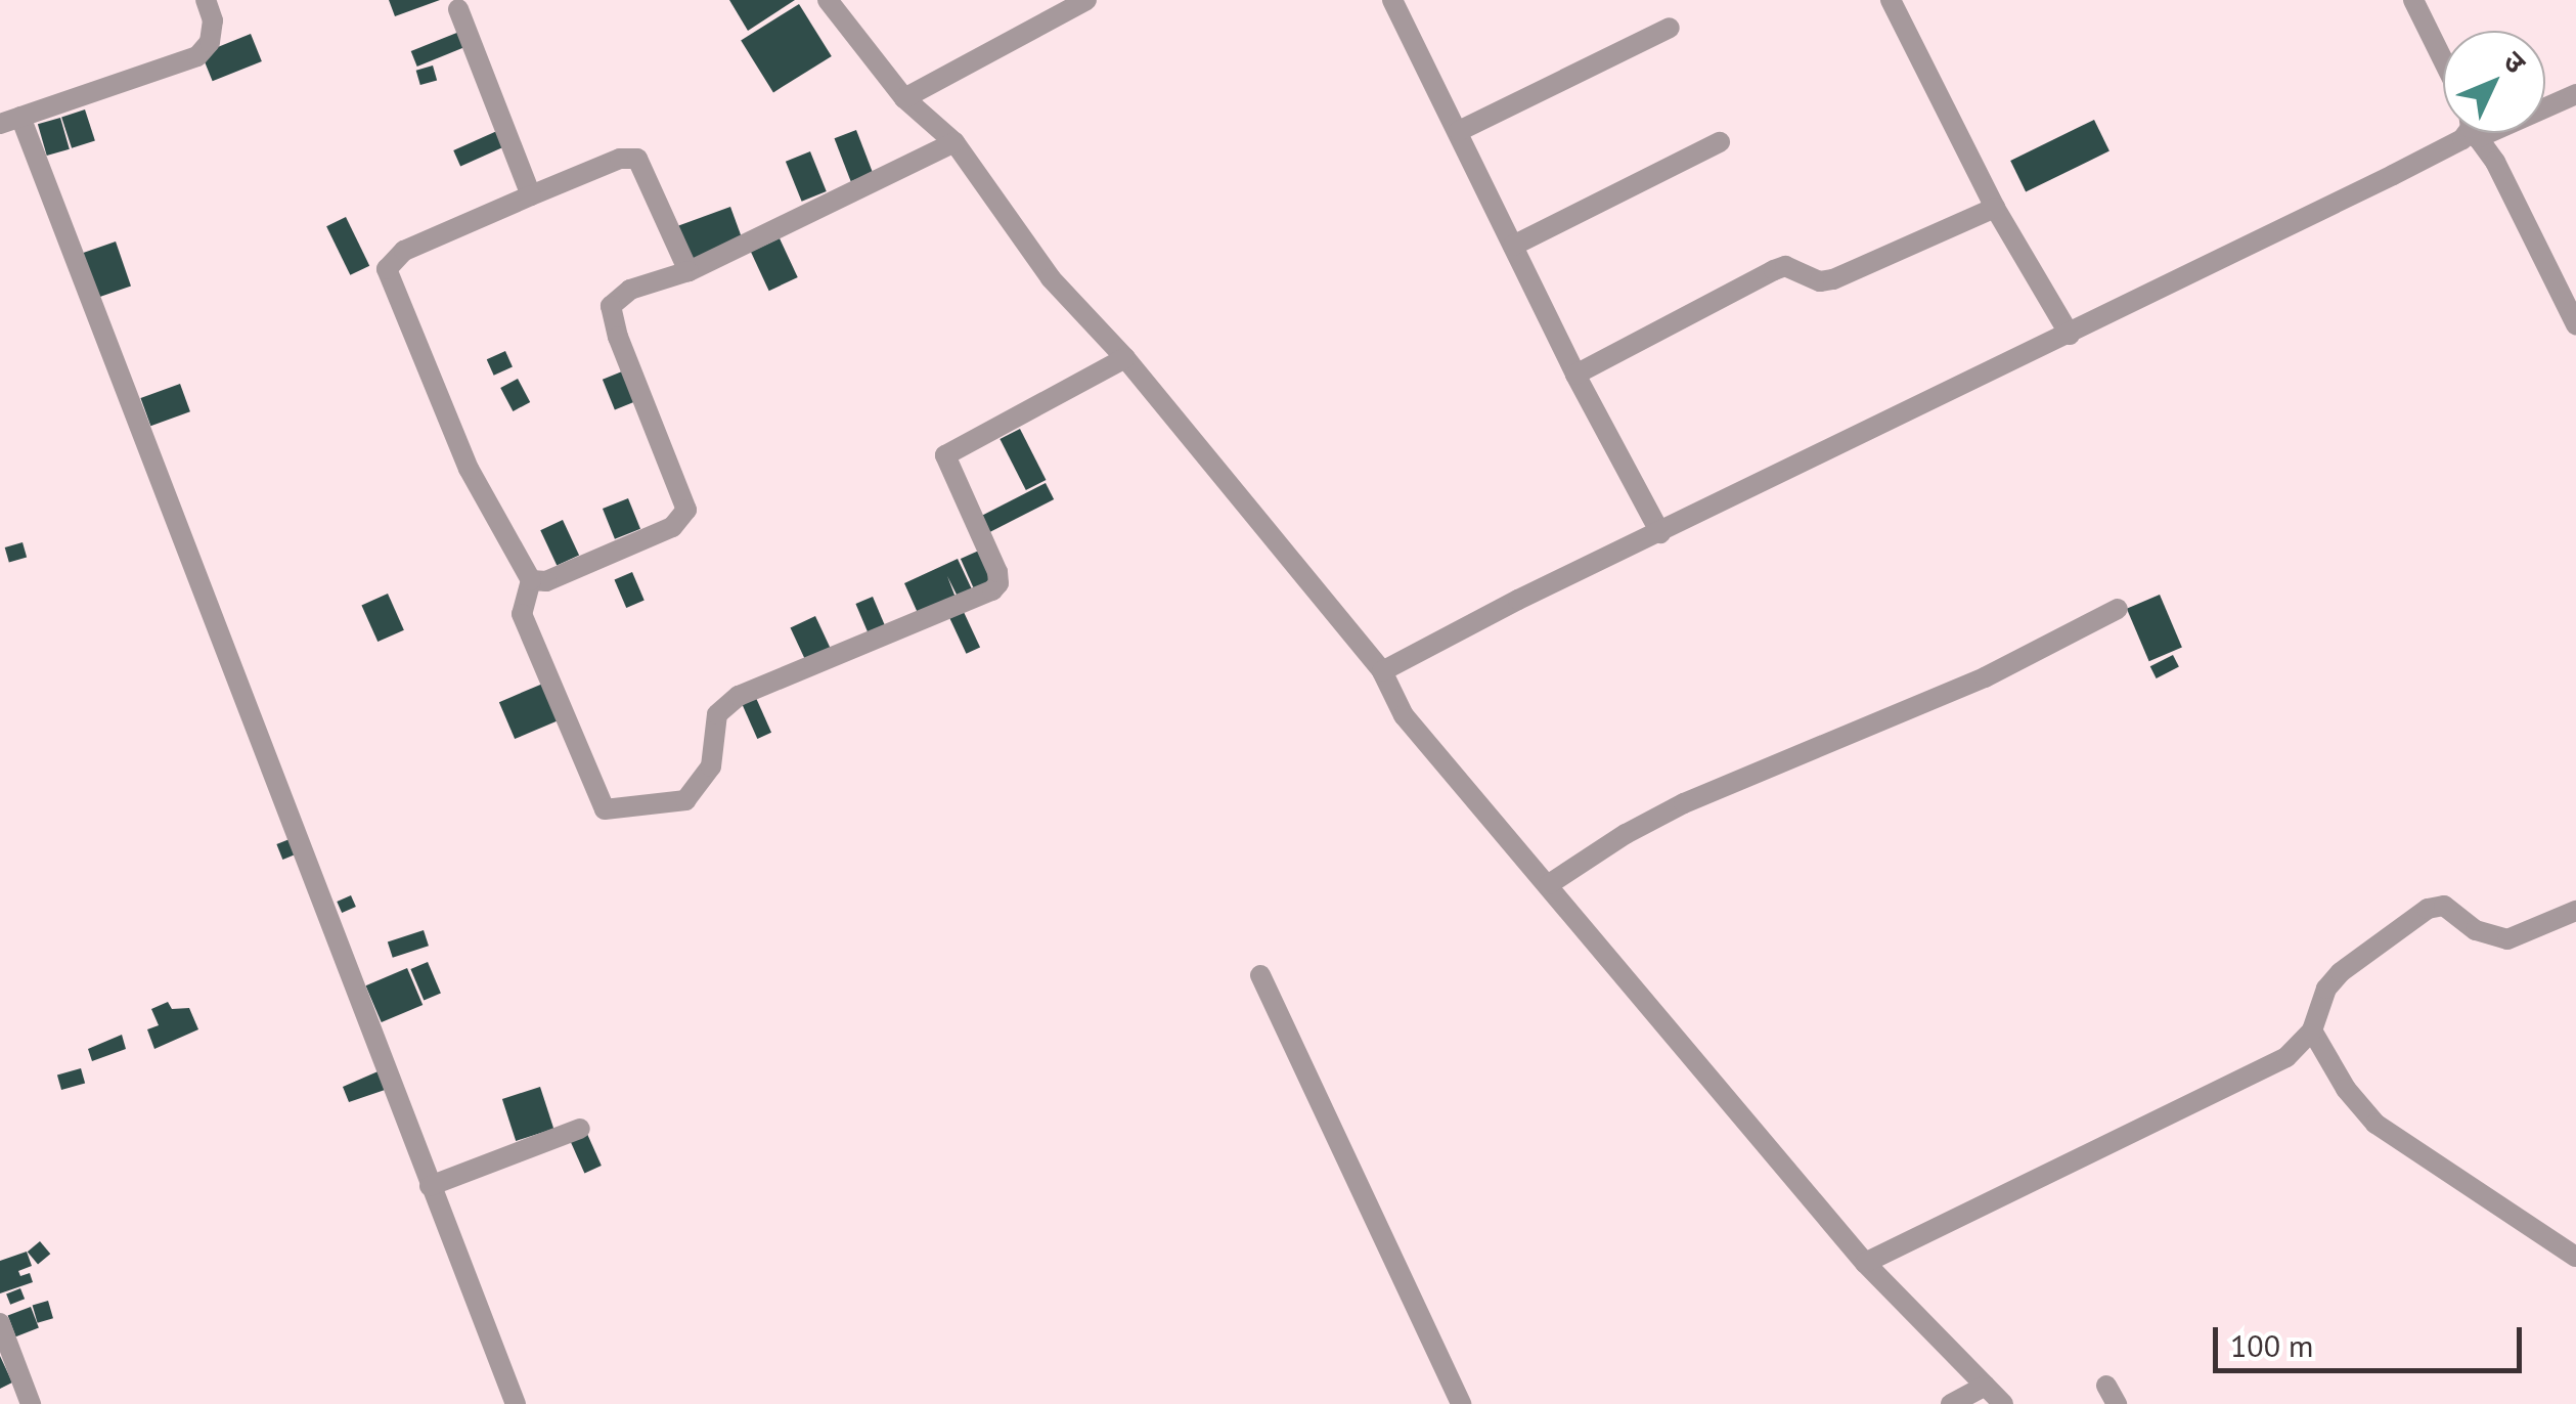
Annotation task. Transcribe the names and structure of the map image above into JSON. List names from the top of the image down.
{
  "scale_bar": "100 m",
  "north": "top right"
}
